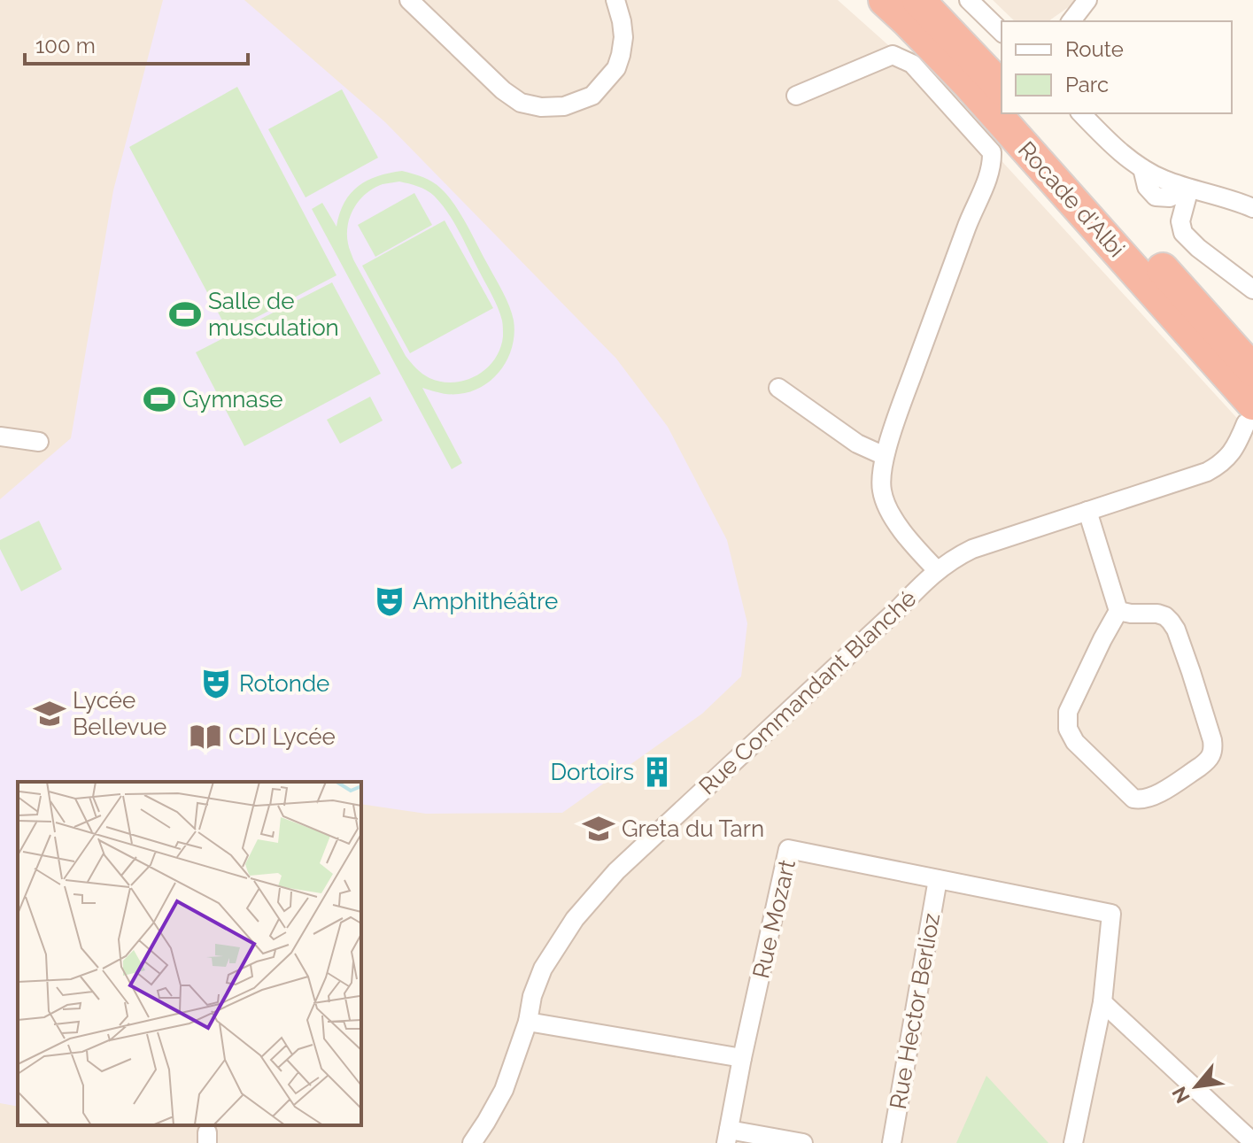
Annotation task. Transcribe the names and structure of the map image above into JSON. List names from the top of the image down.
{
  "streets": {
    "highway": ["Rocade d'Albi"],
    "street": ["Rue Commandant Blanché", "Rue Mozart", "Rue Hector Berlioz"]
  },
  "crossings": [
    ["Rocade d'Albi", "Rue Commandant Blanché"],
    ["Rue Mozart", "Rue Hector Berlioz"]
  ],
  "places": {
    "sports": ["Salle de musculation", "Gymnase"],
    "theatre": ["Amphithéâtre", "Rotonde"],
    "school or university": ["Lycée Bellevue", "Greta du Tarn"],
    "library": ["CDI Lycée"],
    "building": ["Dortoirs"]
  },
  "legend": ["Route", "Parc"],
  "scale_bar": "100 m",
  "north": "bottom left"
}
